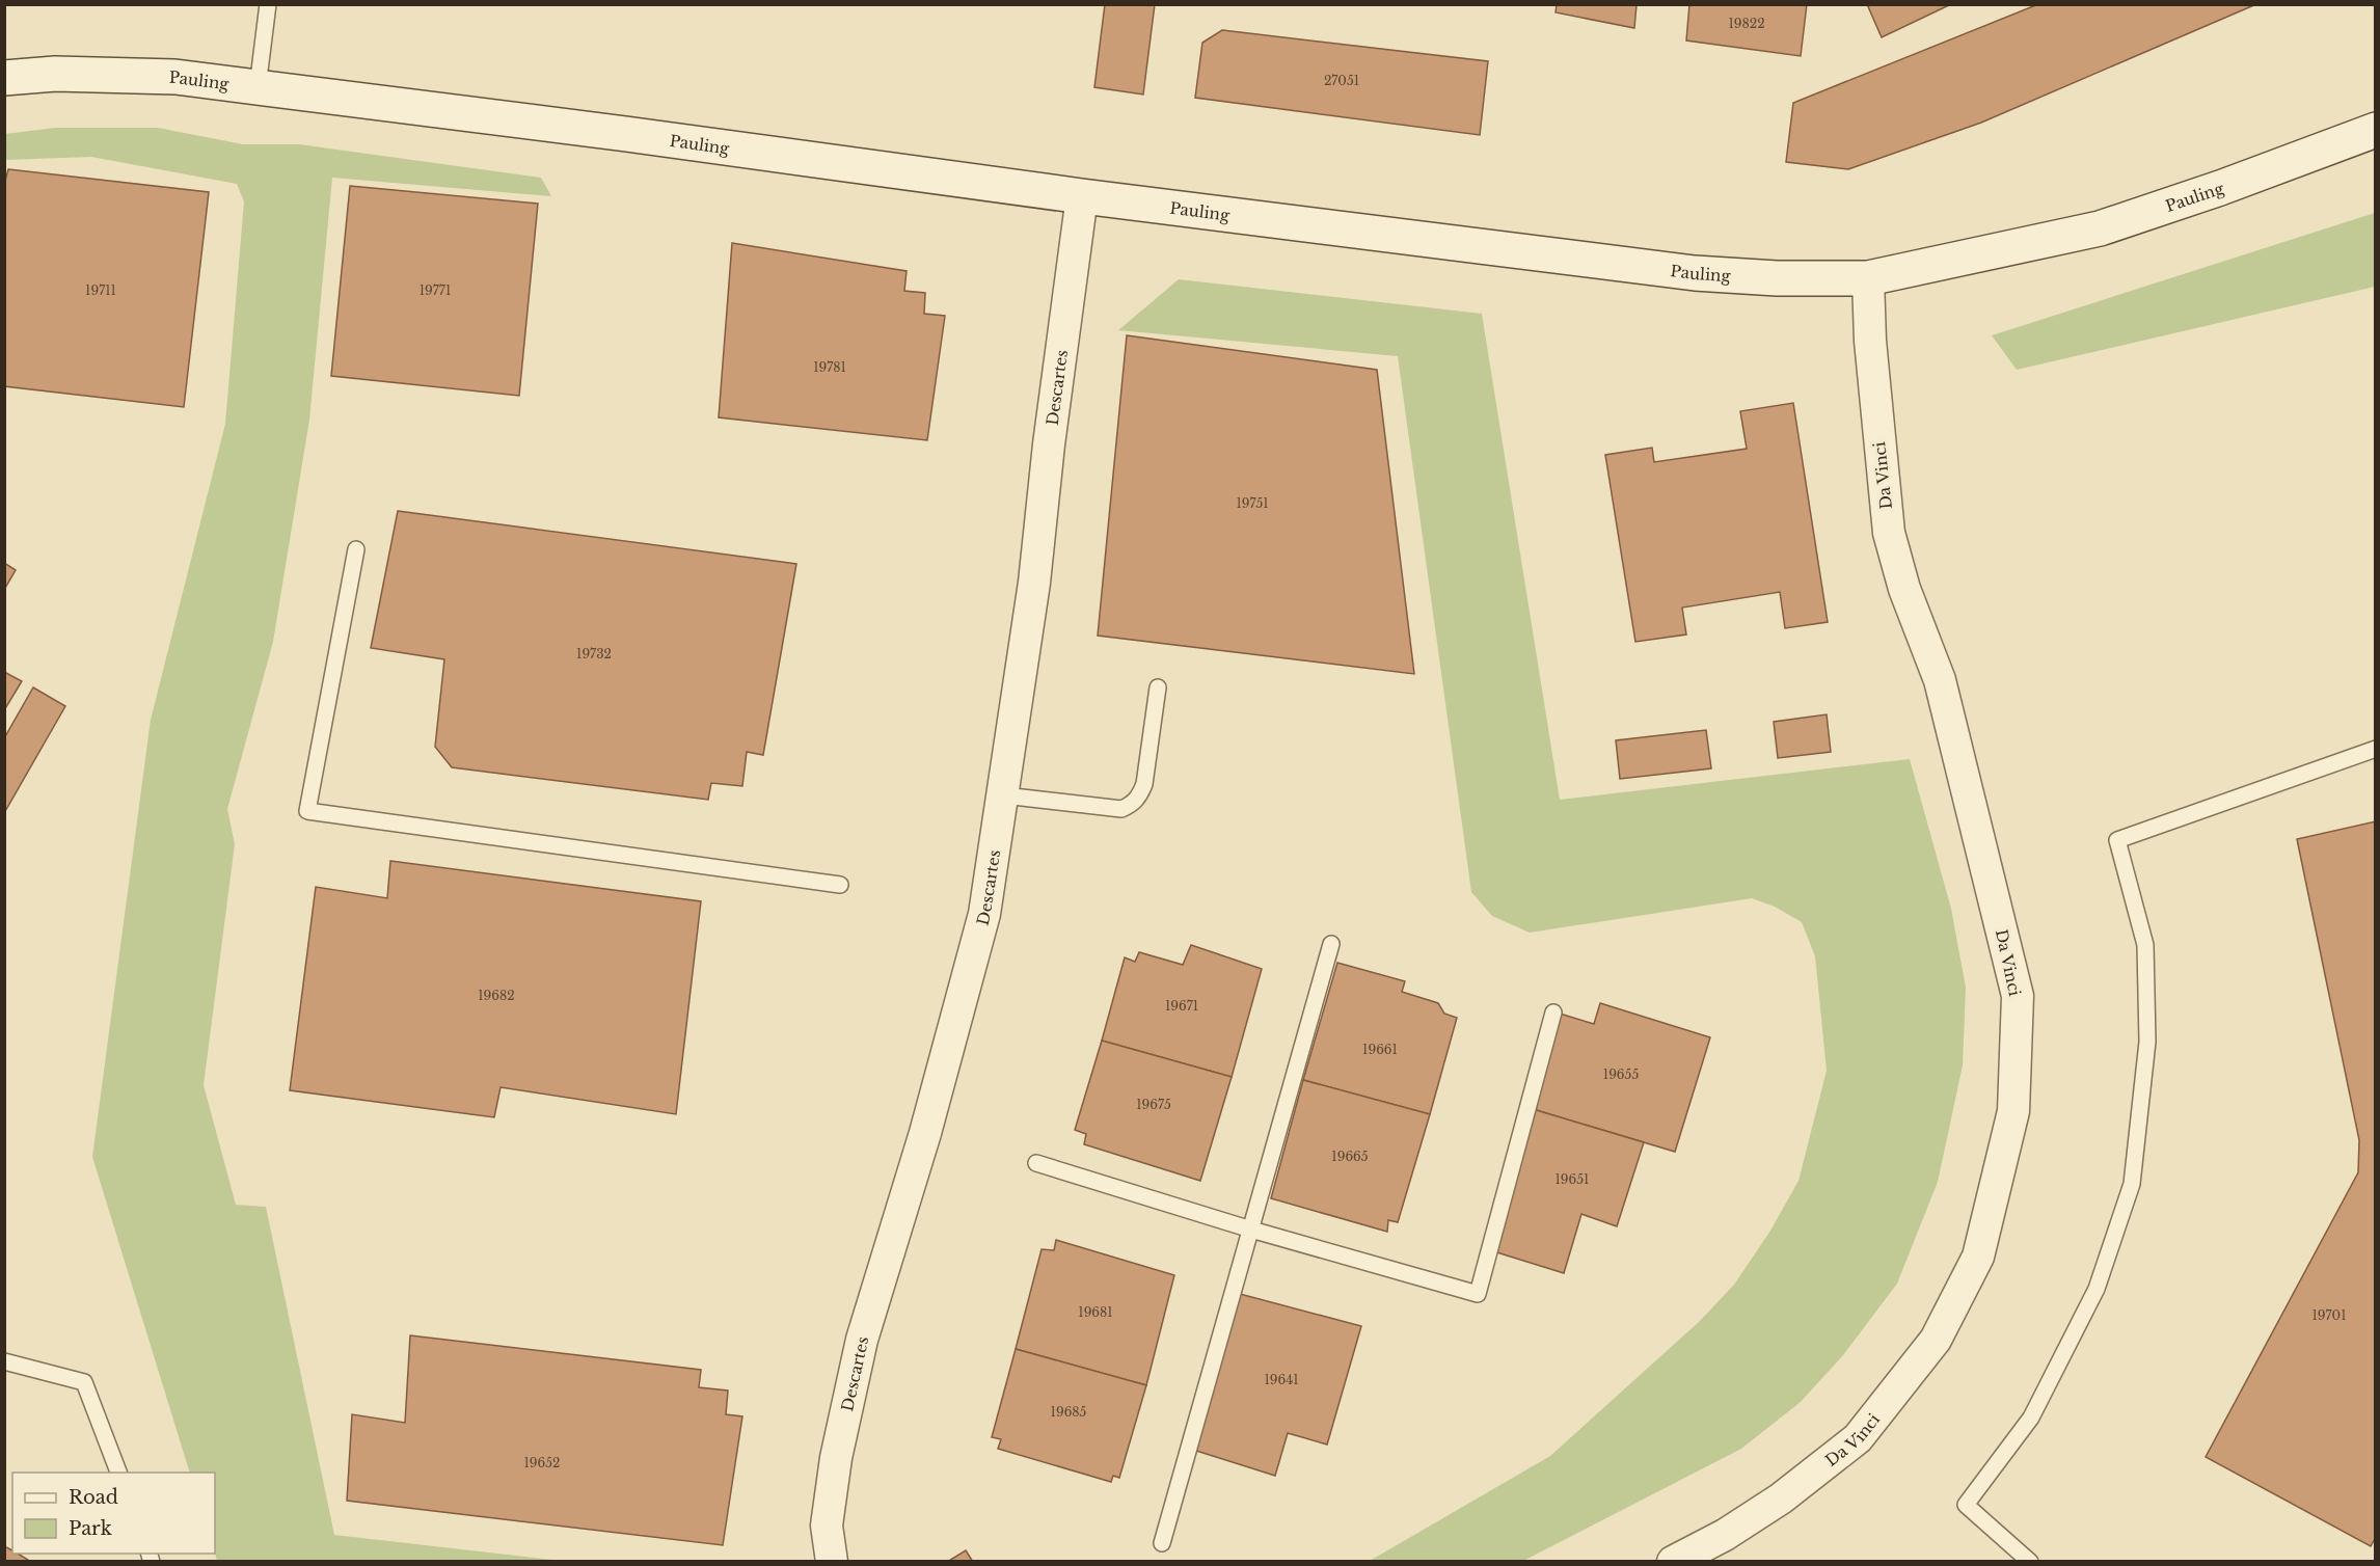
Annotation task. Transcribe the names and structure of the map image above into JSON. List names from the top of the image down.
{
  "streets": {
    "street": ["Pauling", "Descartes", "Da Vinci"]
  },
  "crossings": [
    ["Pauling", "Descartes"],
    ["Pauling", "Da Vinci"]
  ],
  "house_numbers": [
    "19822",
    "27051",
    "19711",
    "19771",
    "19781",
    "19751",
    "19732",
    "19682",
    "19671",
    "19661",
    "19655",
    "19675",
    "19665",
    "19651",
    "19681",
    "19701",
    "19641",
    "19685",
    "19652"
  ],
  "legend": ["Road", "Park"]
}
